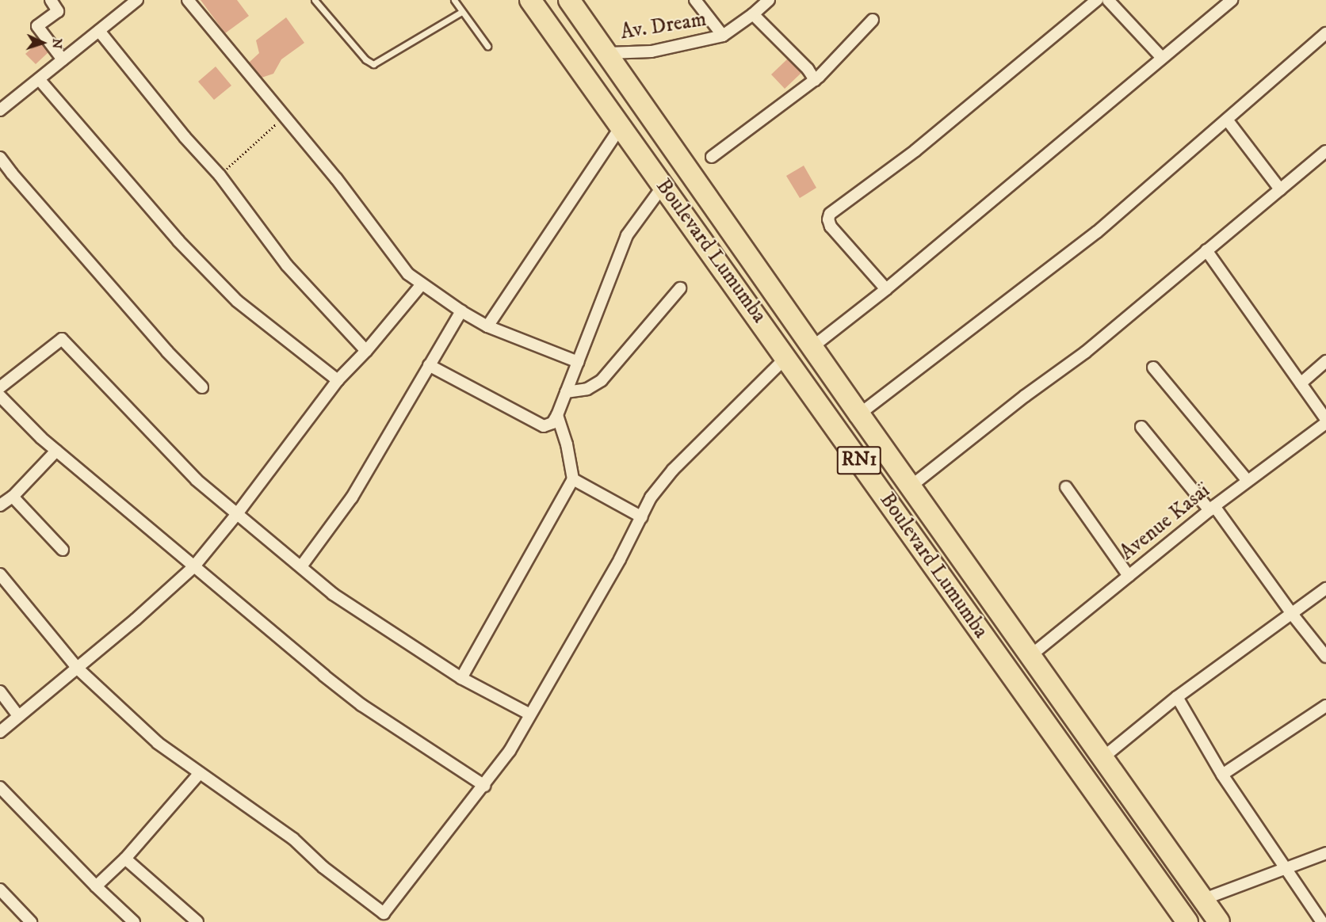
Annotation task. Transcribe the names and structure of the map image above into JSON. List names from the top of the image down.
{
  "streets": {
    "highway": ["Boulevard Lumumba", "RN1"],
    "street": ["Av. Dream", "Avenue Kasaï"]
  },
  "crossings": [
    ["Av. Dream", "Boulevard Lumumba"],
    ["Boulevard Lumumba", "Avenue Kasaï"]
  ],
  "north": "right"
}
